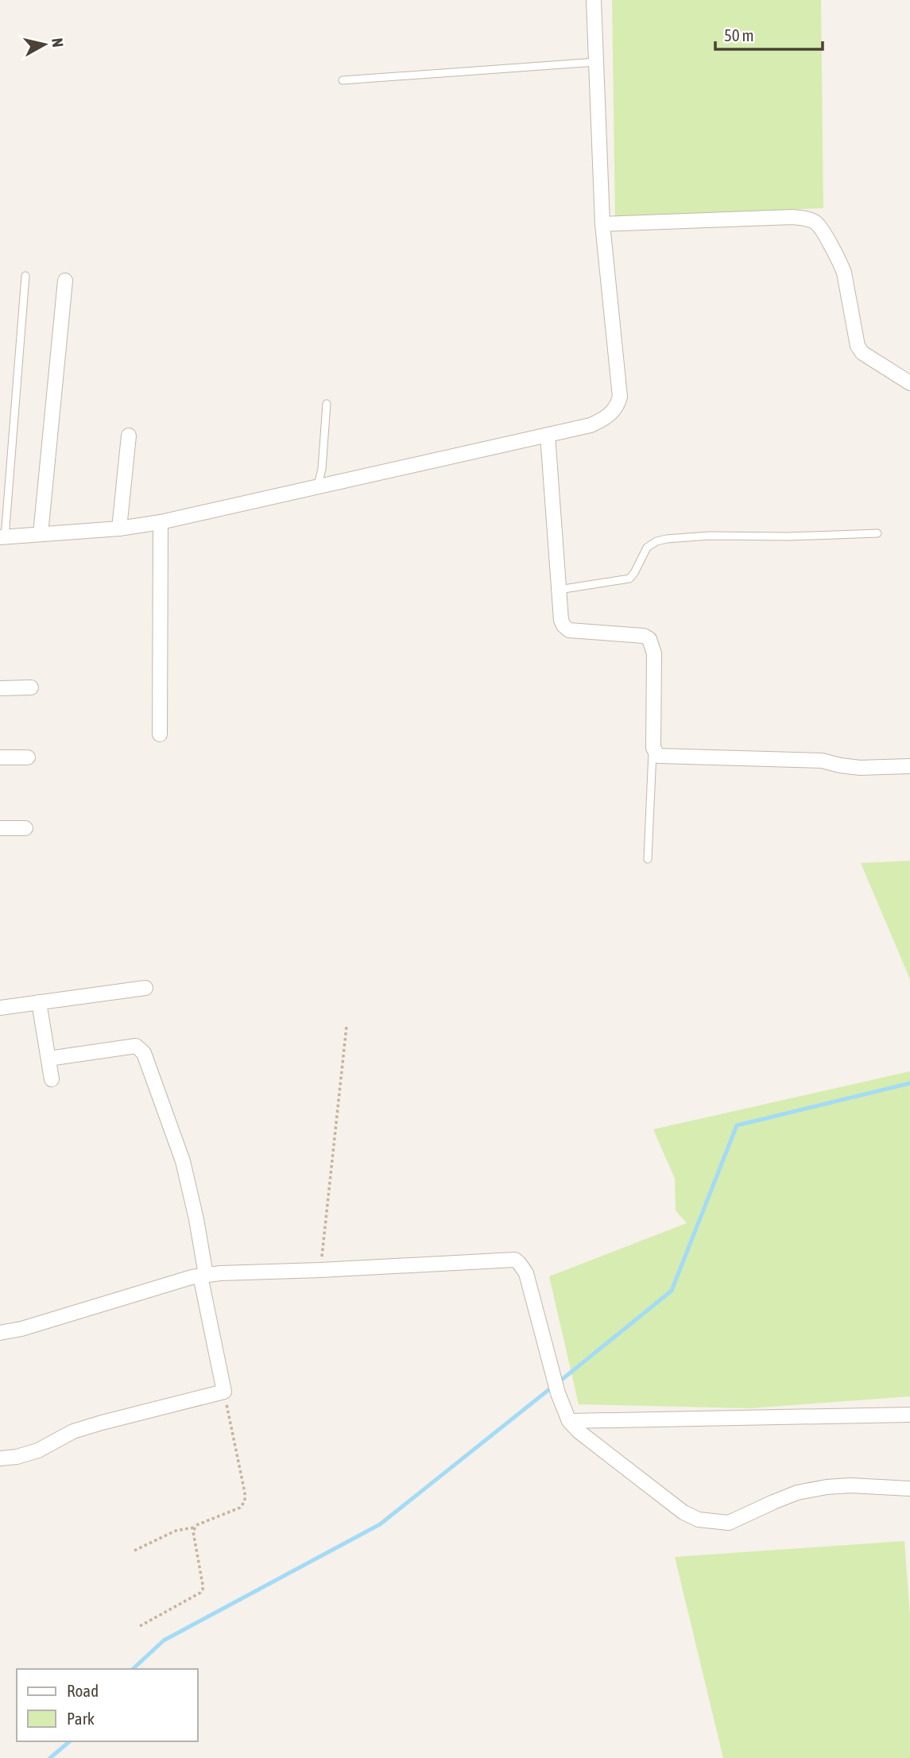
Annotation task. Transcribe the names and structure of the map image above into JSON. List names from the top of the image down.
{
  "legend": ["Road", "Park"],
  "scale_bar": "50 m",
  "north": "right"
}
